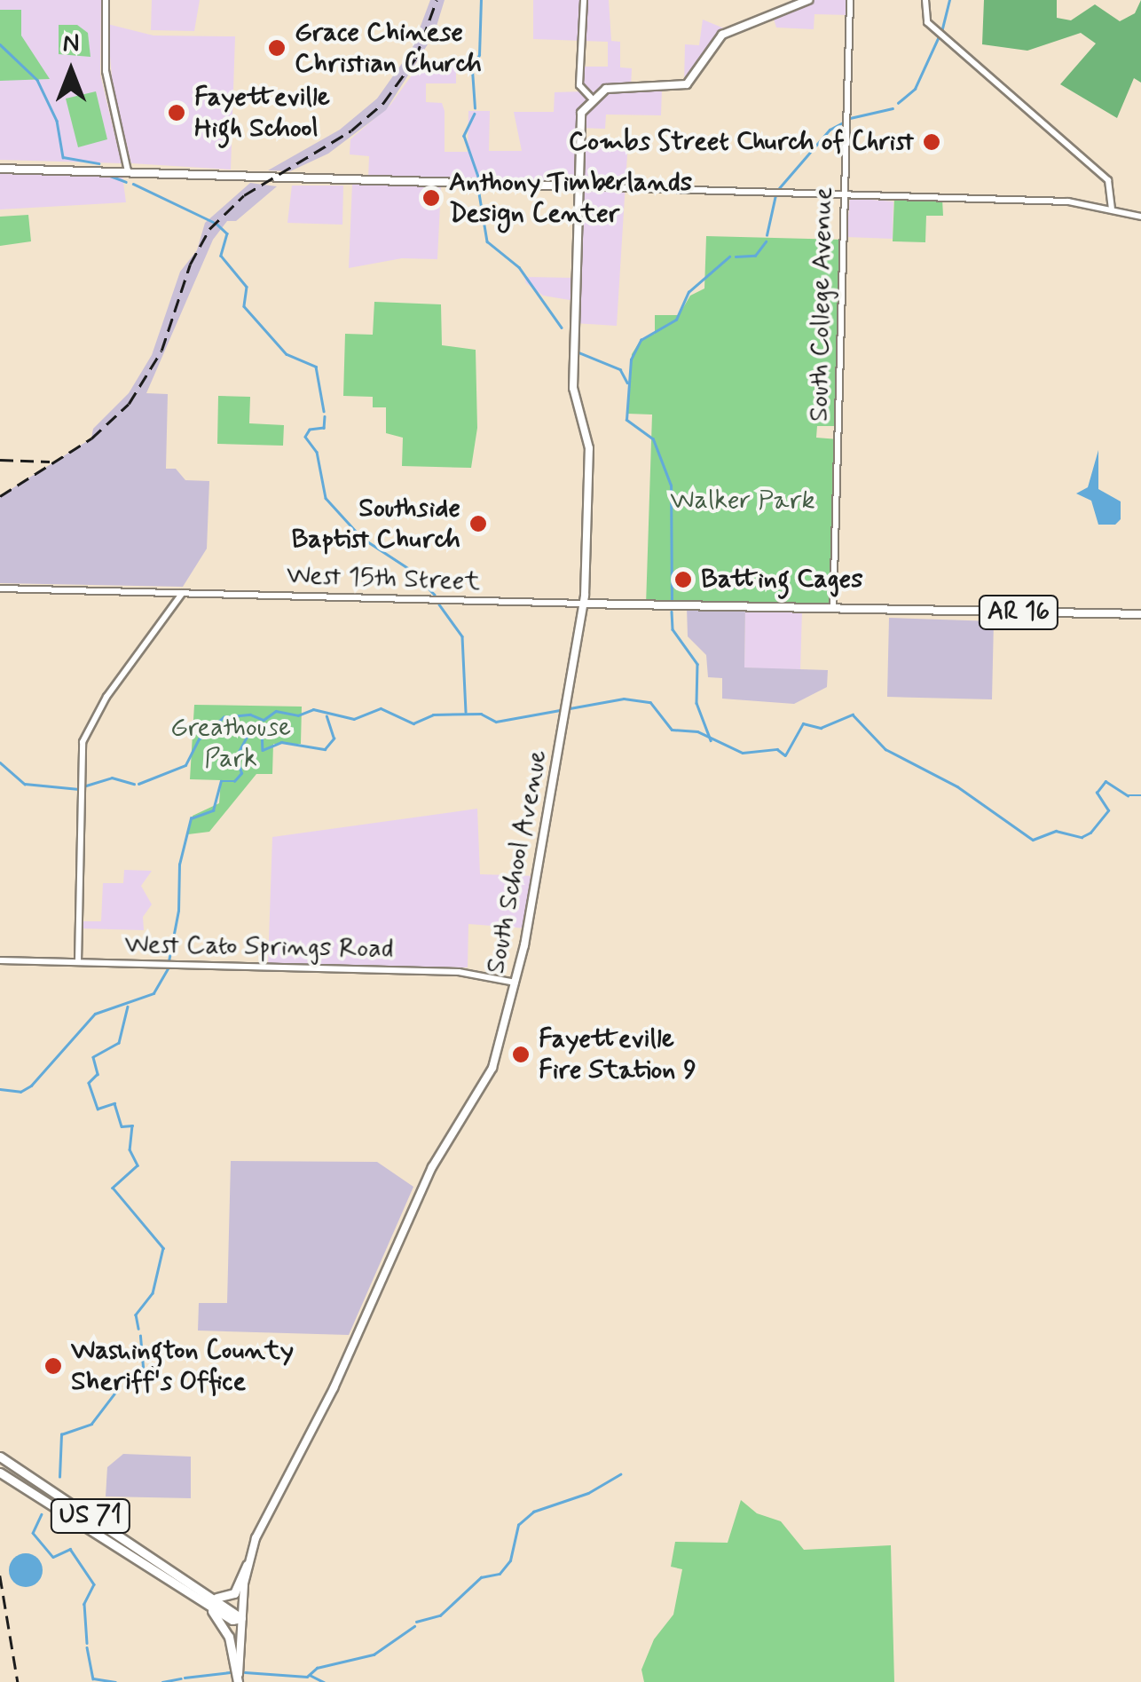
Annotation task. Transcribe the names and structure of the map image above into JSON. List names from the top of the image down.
{
  "streets": {
    "highway": ["US 71"],
    "main road": ["West 15th Street", "AR 16", "South School Avenue"],
    "street": ["South College Avenue", "West Cato Springs Road"]
  },
  "crossings": [
    ["South College Avenue", "West 15th Street"],
    ["South College Avenue", "AR 16"],
    ["West 15th Street", "AR 16"],
    ["West 15th Street", "South School Avenue"],
    ["South School Avenue", "West Cato Springs Road"],
    ["South School Avenue", "US 71"]
  ],
  "parks": ["Walker Park", "Greathouse Park"],
  "places": [
    "Grace Chinese Christian Church",
    "Fayetteville High School",
    "Combs Street Church of Christ",
    "Anthony Timberlands Design Center",
    "Southside Baptist Church",
    "Batting Cages",
    "Fayetteville Fire Station 9",
    "Washington County Sheriff's Office"
  ],
  "north": "top"
}
